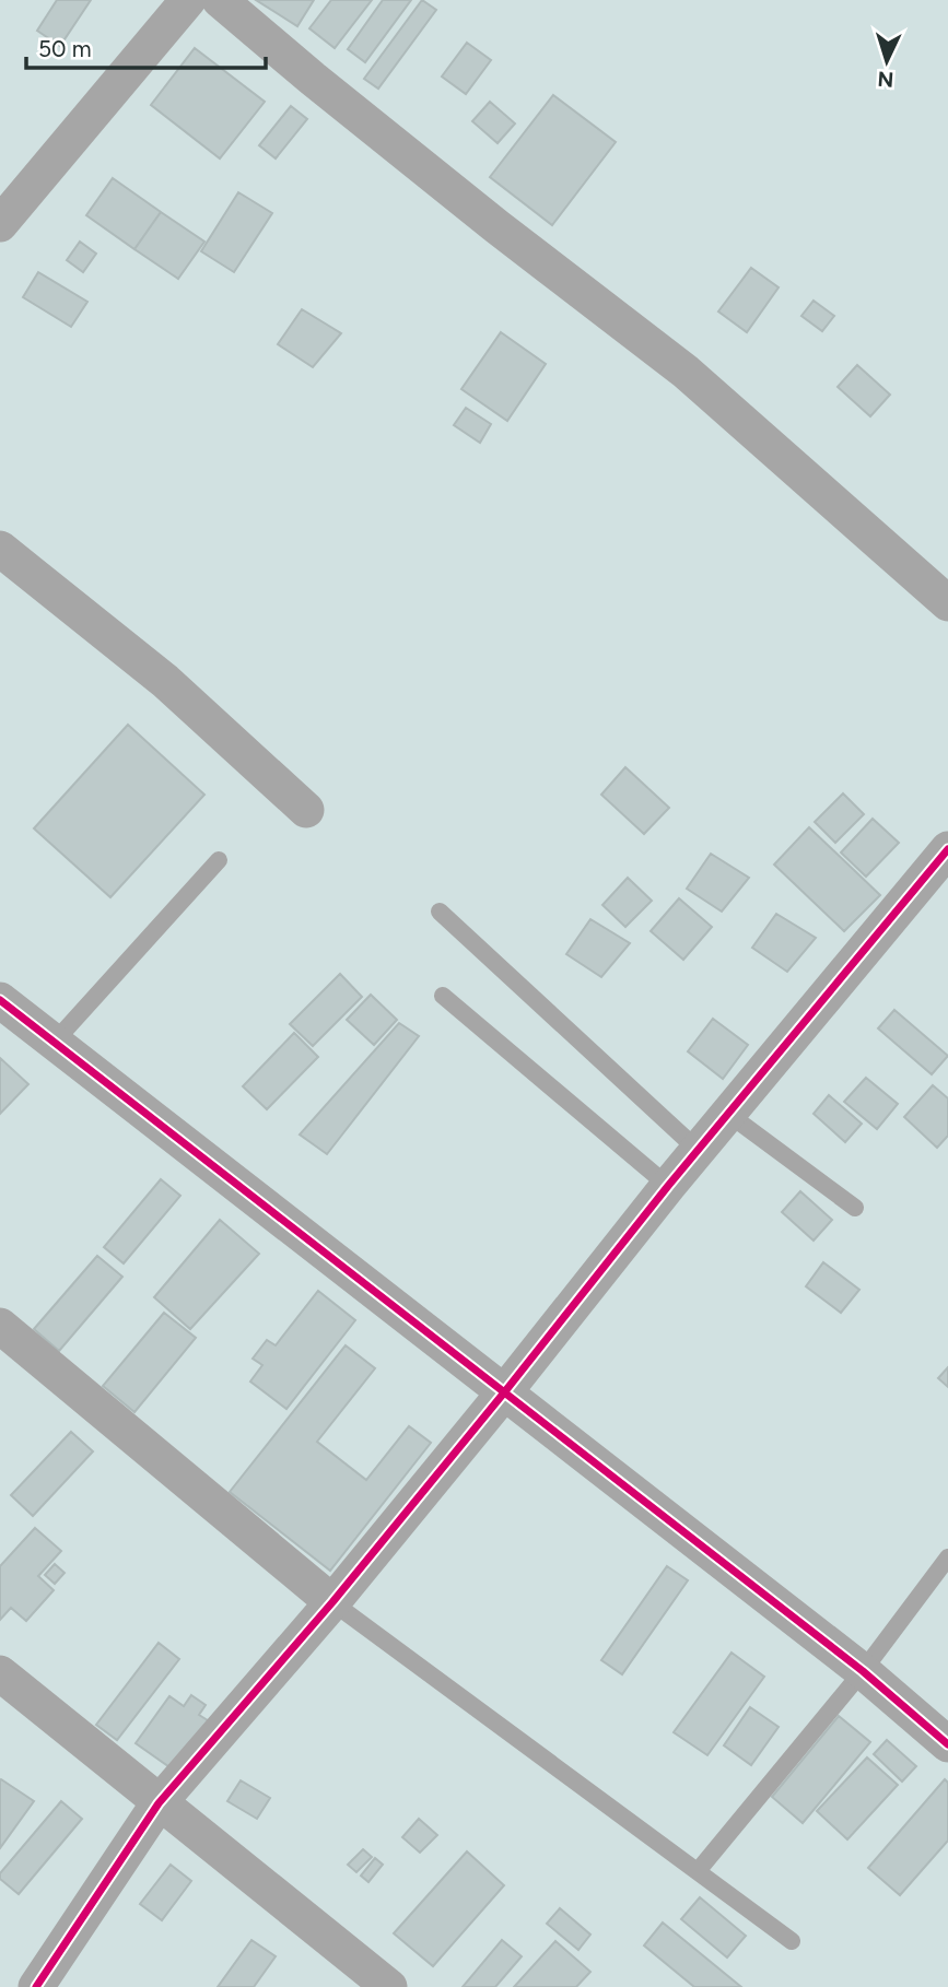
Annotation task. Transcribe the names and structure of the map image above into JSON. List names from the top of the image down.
{
  "scale_bar": "50 m",
  "north": "bottom"
}
